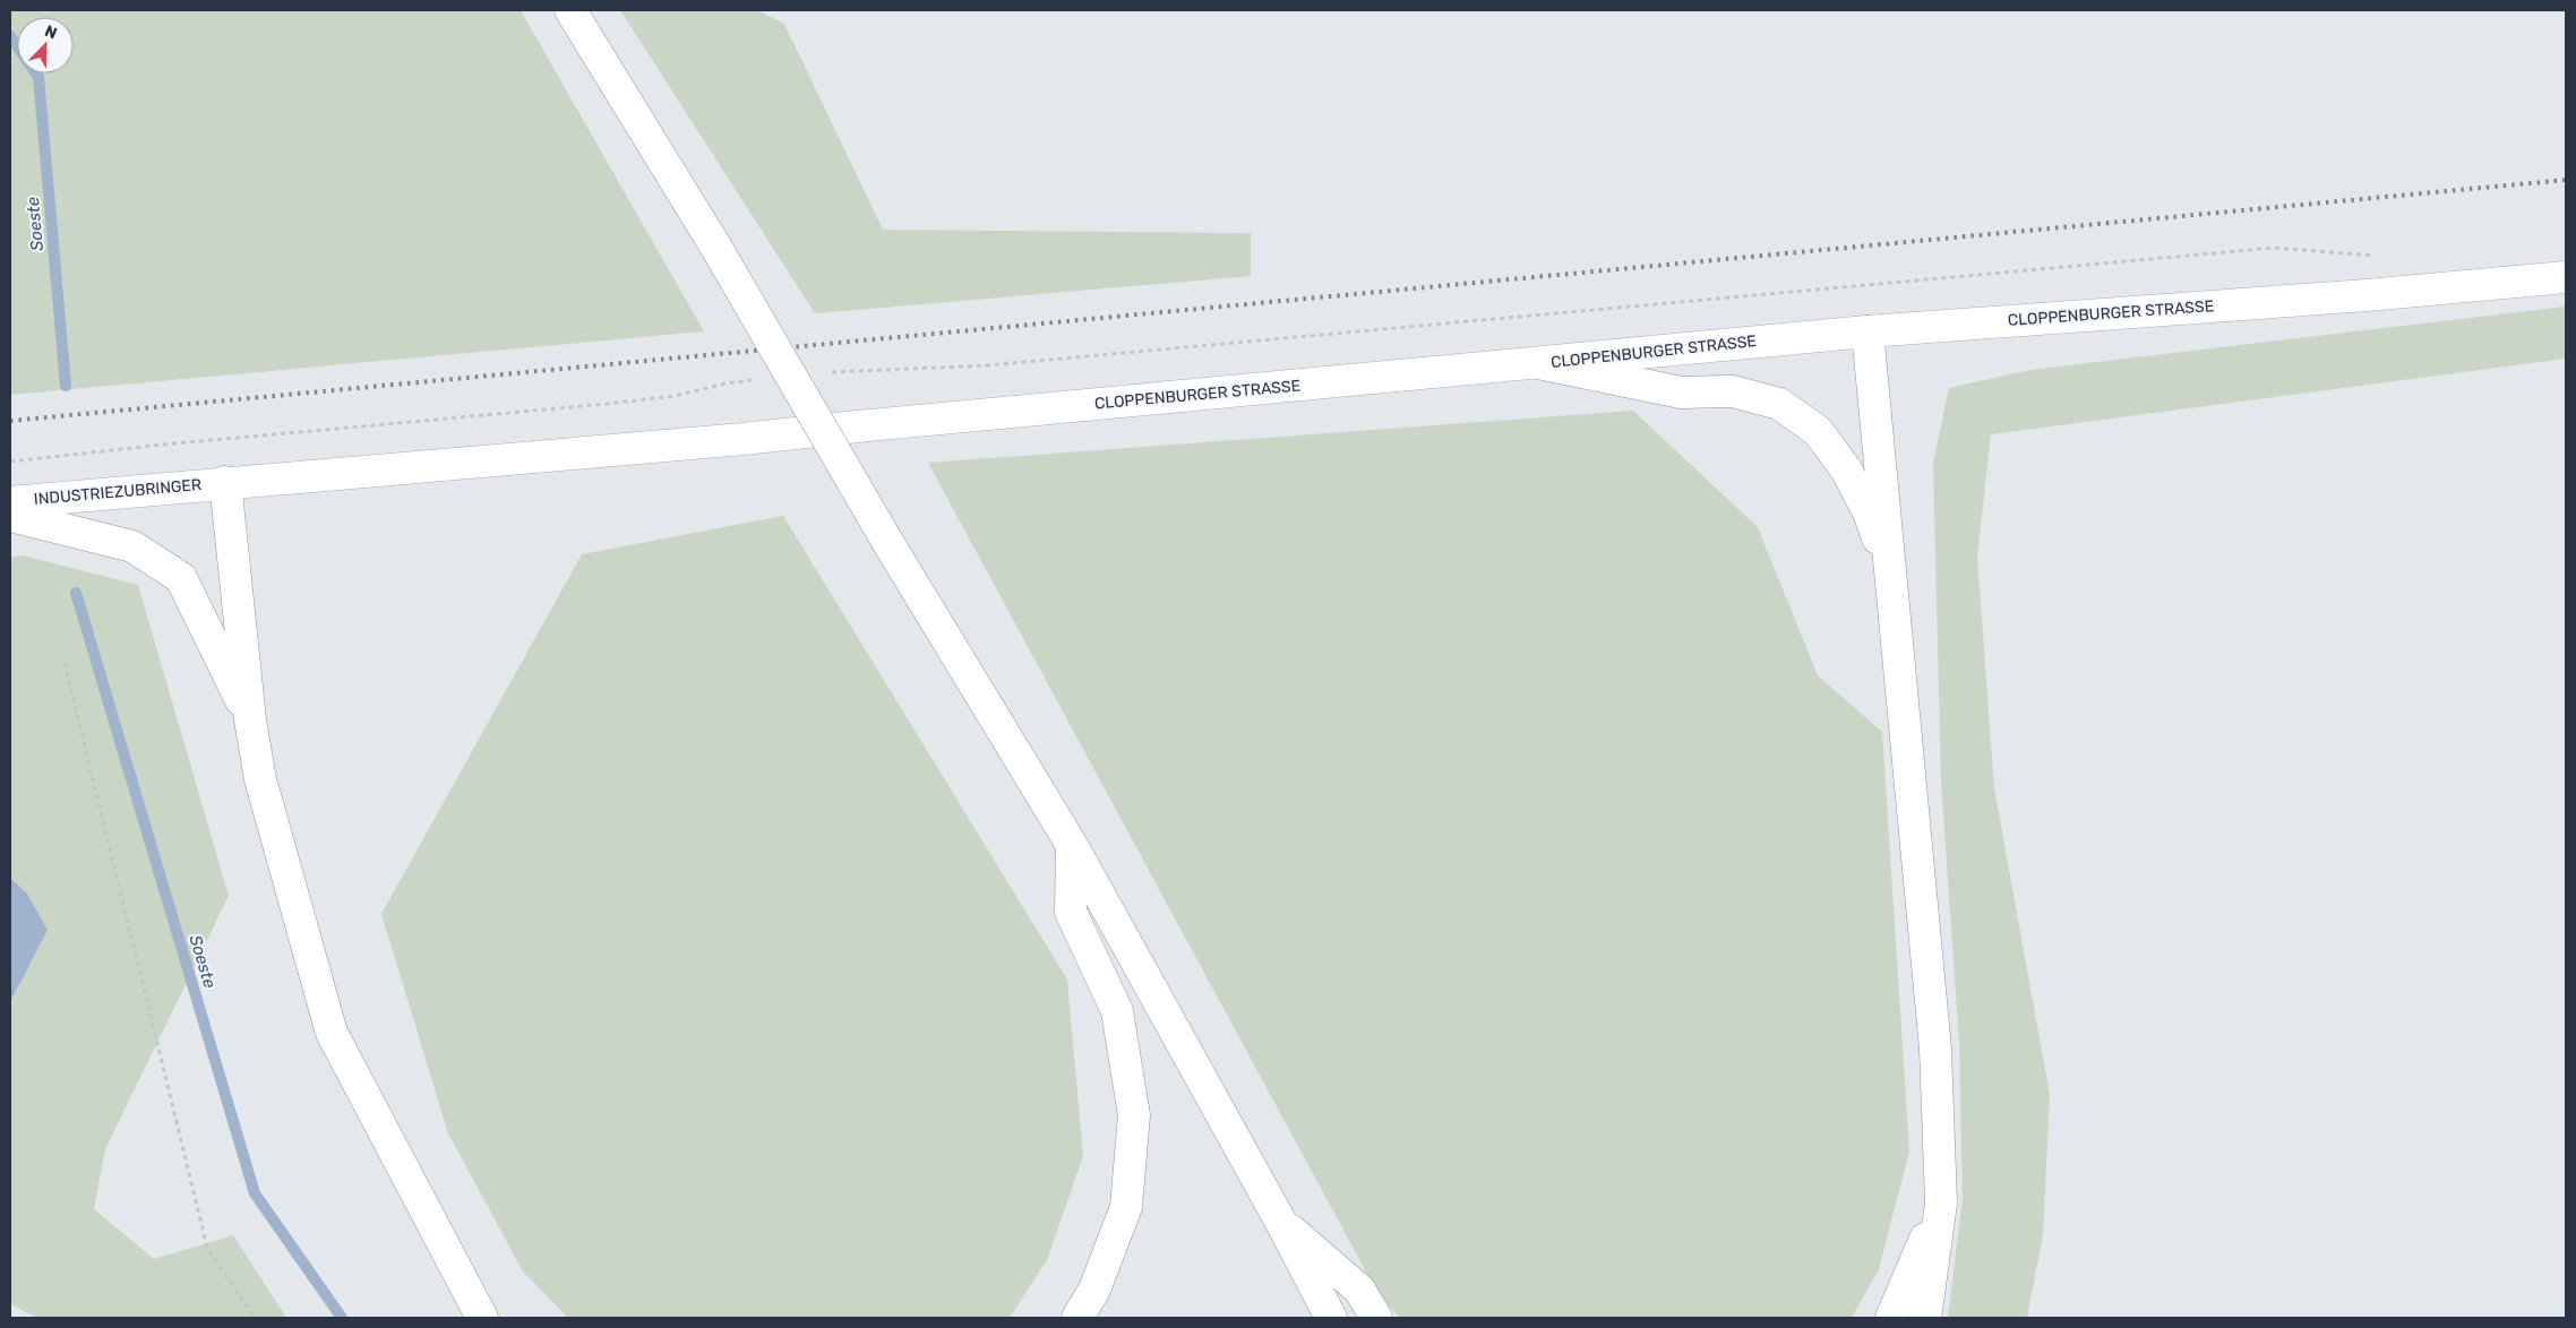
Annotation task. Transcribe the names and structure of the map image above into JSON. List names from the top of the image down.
{
  "streets": {
    "main road": ["CLOPPENBURGER STRASSE", "INDUSTRIEZUBRINGER"]
  },
  "crossings": [
    ["CLOPPENBURGER STRASSE", "INDUSTRIEZUBRINGER"]
  ],
  "water": ["Soeste"],
  "north": "top right"
}
